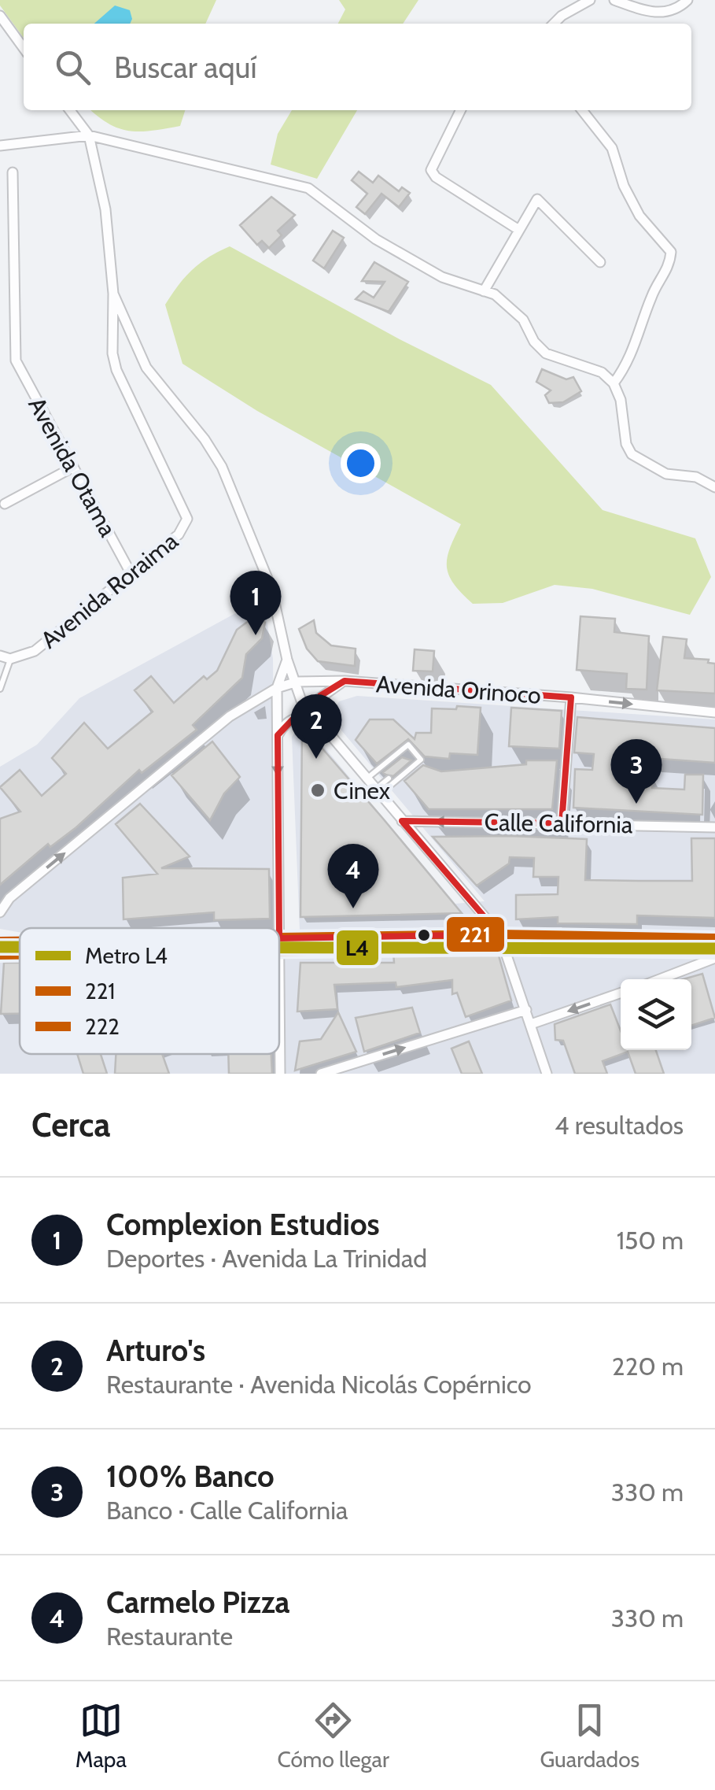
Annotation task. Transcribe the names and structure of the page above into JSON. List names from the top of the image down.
{
  "streets": {
    "street": [
      "Avenida Otama",
      "Avenida Roraima",
      "Avenida Orinoco",
      "Calle California"
    ]
  },
  "crossings": [
    ["Avenida Otama", "Avenida Roraima"]
  ],
  "one_way": ["Avenida Orinoco", "Calle California"],
  "places": ["Cinex"],
  "lines": ["transit line 221", "metro line L4", "transit line 222"],
  "legend": ["Metro L4", "221", "222"],
  "page": {
    "search": "Buscar aquí",
    "pins": [
      "1",
      "2",
      "3",
      "4"
    ],
    "heading": ["Cerca", "4 resultados"],
    "list": [
      {
        "mark": "1",
        "name": "Complexion Estudios",
        "note": "Deportes · Avenida La Trinidad",
        "value": "150 m"
      },
      {
        "mark": "2",
        "name": "Arturo's",
        "note": "Restaurante · Avenida Nicolás Copérnico",
        "value": "220 m"
      },
      {
        "mark": "3",
        "name": "100% Banco",
        "note": "Banco · Calle California",
        "value": "330 m"
      },
      {
        "mark": "4",
        "name": "Carmelo Pizza",
        "note": "Restaurante",
        "value": "330 m"
      }
    ],
    "nav": ["Mapa", "Cómo llegar", "Guardados"]
  }
}
